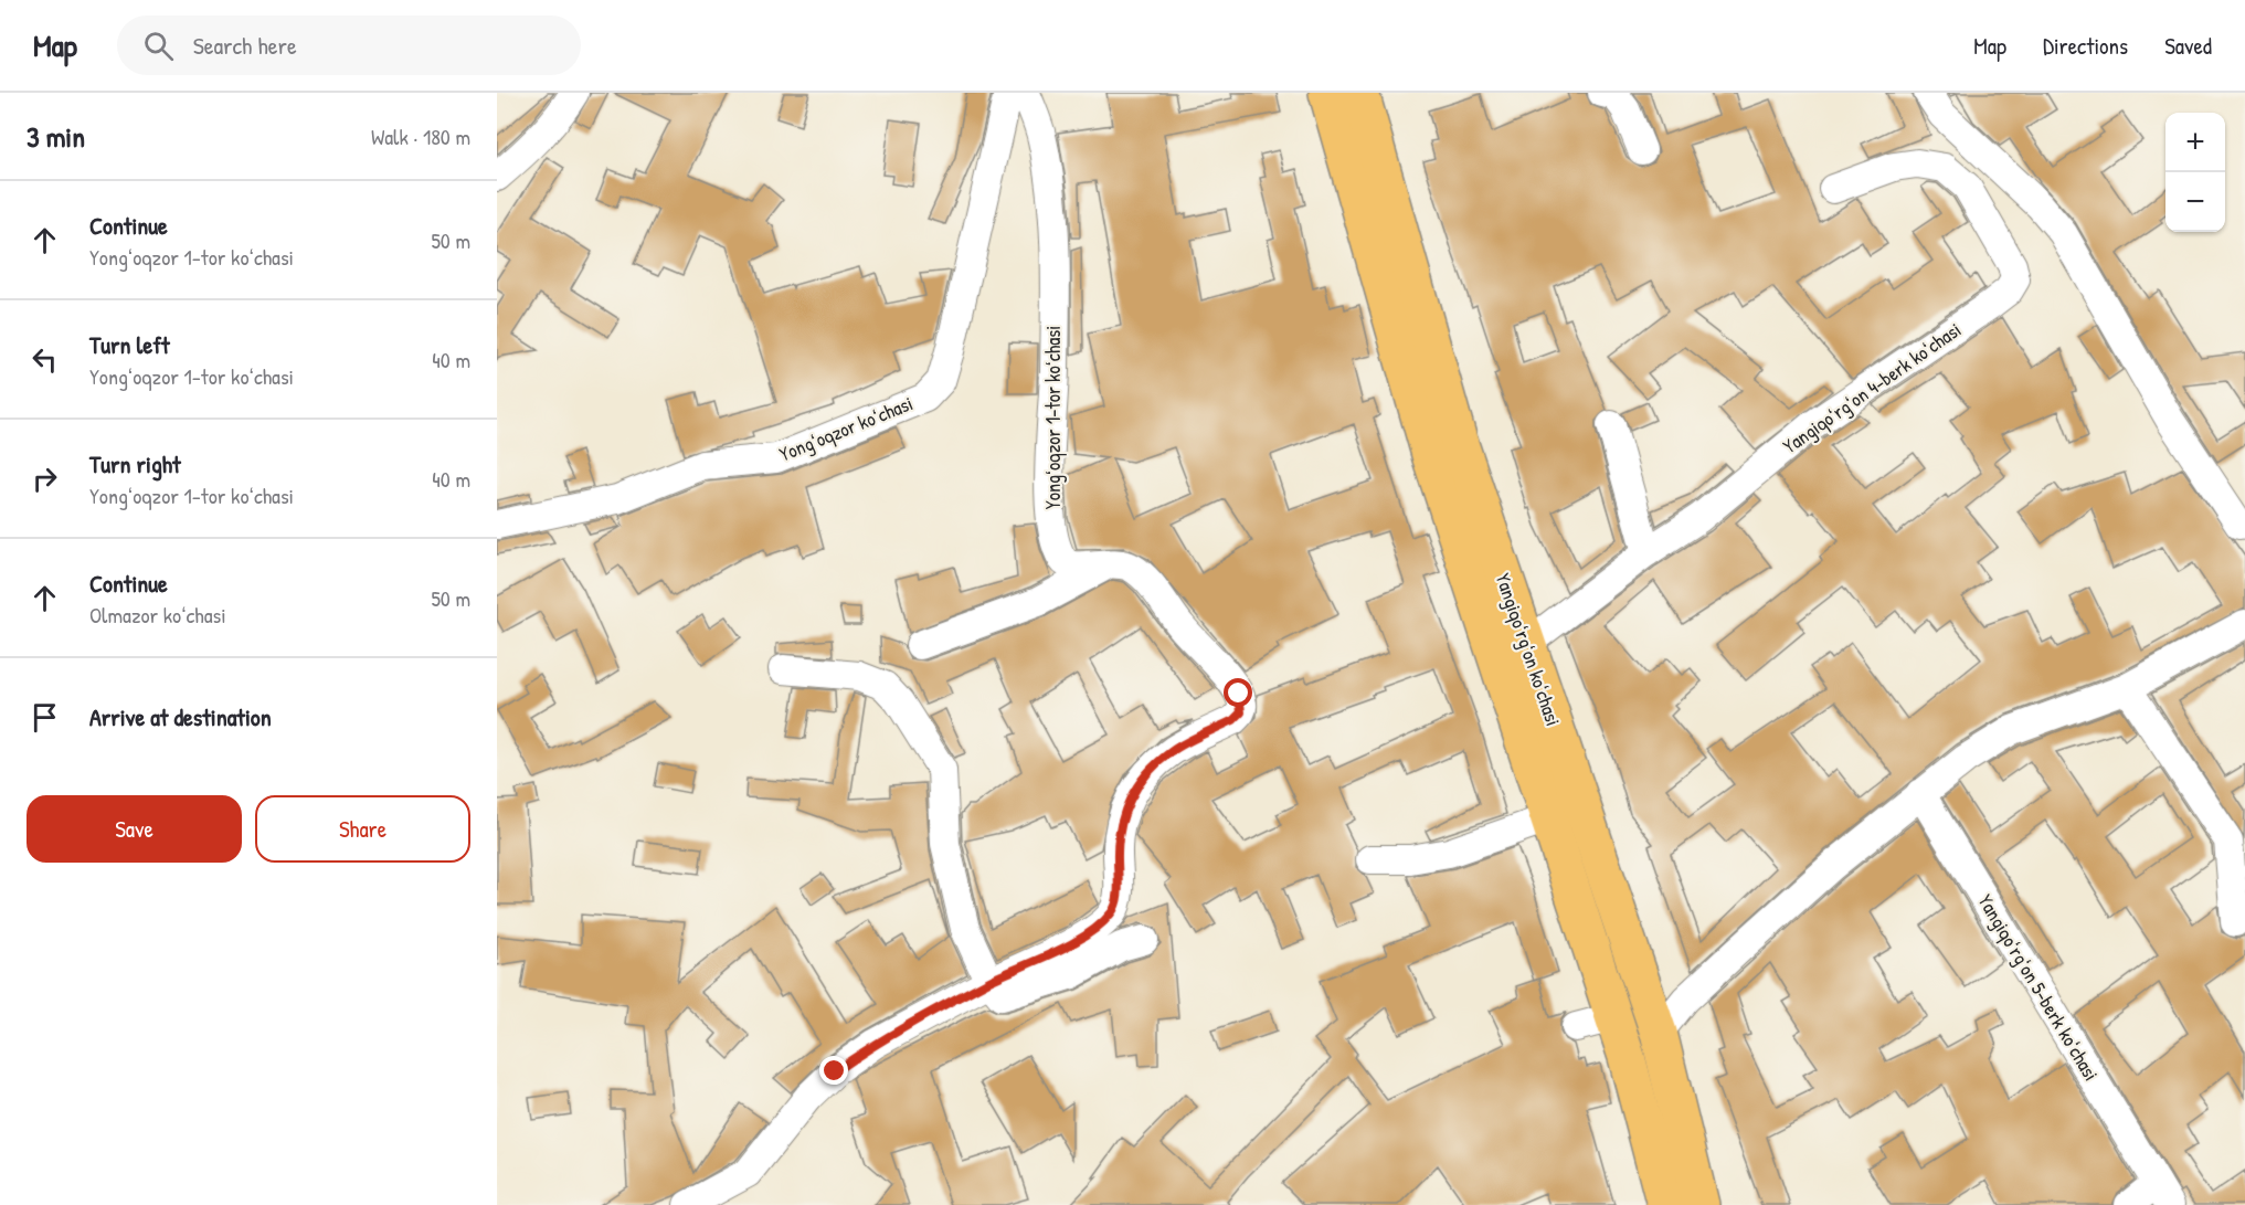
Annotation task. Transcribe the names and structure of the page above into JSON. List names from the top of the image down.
{
  "streets": {
    "main road": ["Yangiqoʻrgʻon koʻchasi"],
    "street": [
      "Yangiqoʻrgʻon 4-berk koʻchasi",
      "Yongʻoqzor 1-tor koʻchasi",
      "Yongʻoqzor koʻchasi",
      "Yangiqoʻrgʻon 5-berk koʻchasi"
    ]
  },
  "crossings": [
    ["Yangiqoʻrgʻon 4-berk koʻchasi", "Yangiqoʻrgʻon koʻchasi"]
  ],
  "page": {
    "header": "Map",
    "search": "Search here",
    "nav": ["Map", "Directions", "Saved"],
    "heading": ["3 min", "Walk · 180 m"],
    "map_buttons": ["+", "−"],
    "list": [
      ["Continue", "Yongʻoqzor 1-tor koʻchasi", "50 m"],
      ["Turn left", "Yongʻoqzor 1-tor koʻchasi", "40 m"],
      ["Turn right", "Yongʻoqzor 1-tor koʻchasi", "40 m"],
      ["Continue", "Olmazor koʻchasi", "50 m"],
      "Arrive at destination"
    ],
    "buttons": ["Save", "Share"]
  }
}
